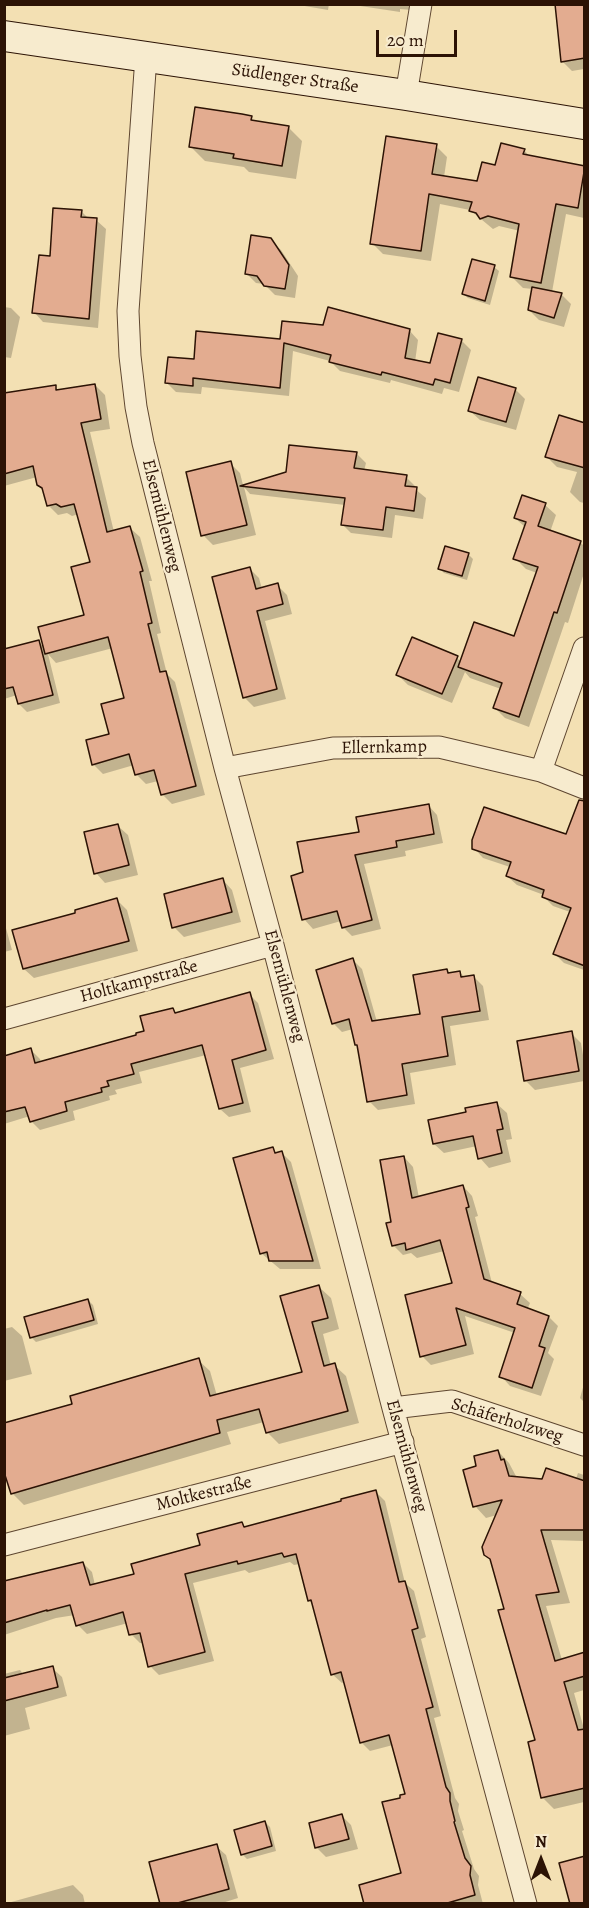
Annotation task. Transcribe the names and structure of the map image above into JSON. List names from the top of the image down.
{
  "streets": {
    "main road": ["Südlenger Straße"],
    "street": [
      "Elsemühlenweg",
      "Ellernkamp",
      "Holtkampstraße",
      "Schäferholzweg",
      "Moltkestraße"
    ]
  },
  "crossings": [
    ["Südlenger Straße", "Elsemühlenweg"],
    ["Elsemühlenweg", "Ellernkamp"],
    ["Elsemühlenweg", "Holtkampstraße"],
    ["Elsemühlenweg", "Schäferholzweg"],
    ["Elsemühlenweg", "Moltkestraße"]
  ],
  "scale_bar": "20 m",
  "north": "top"
}
